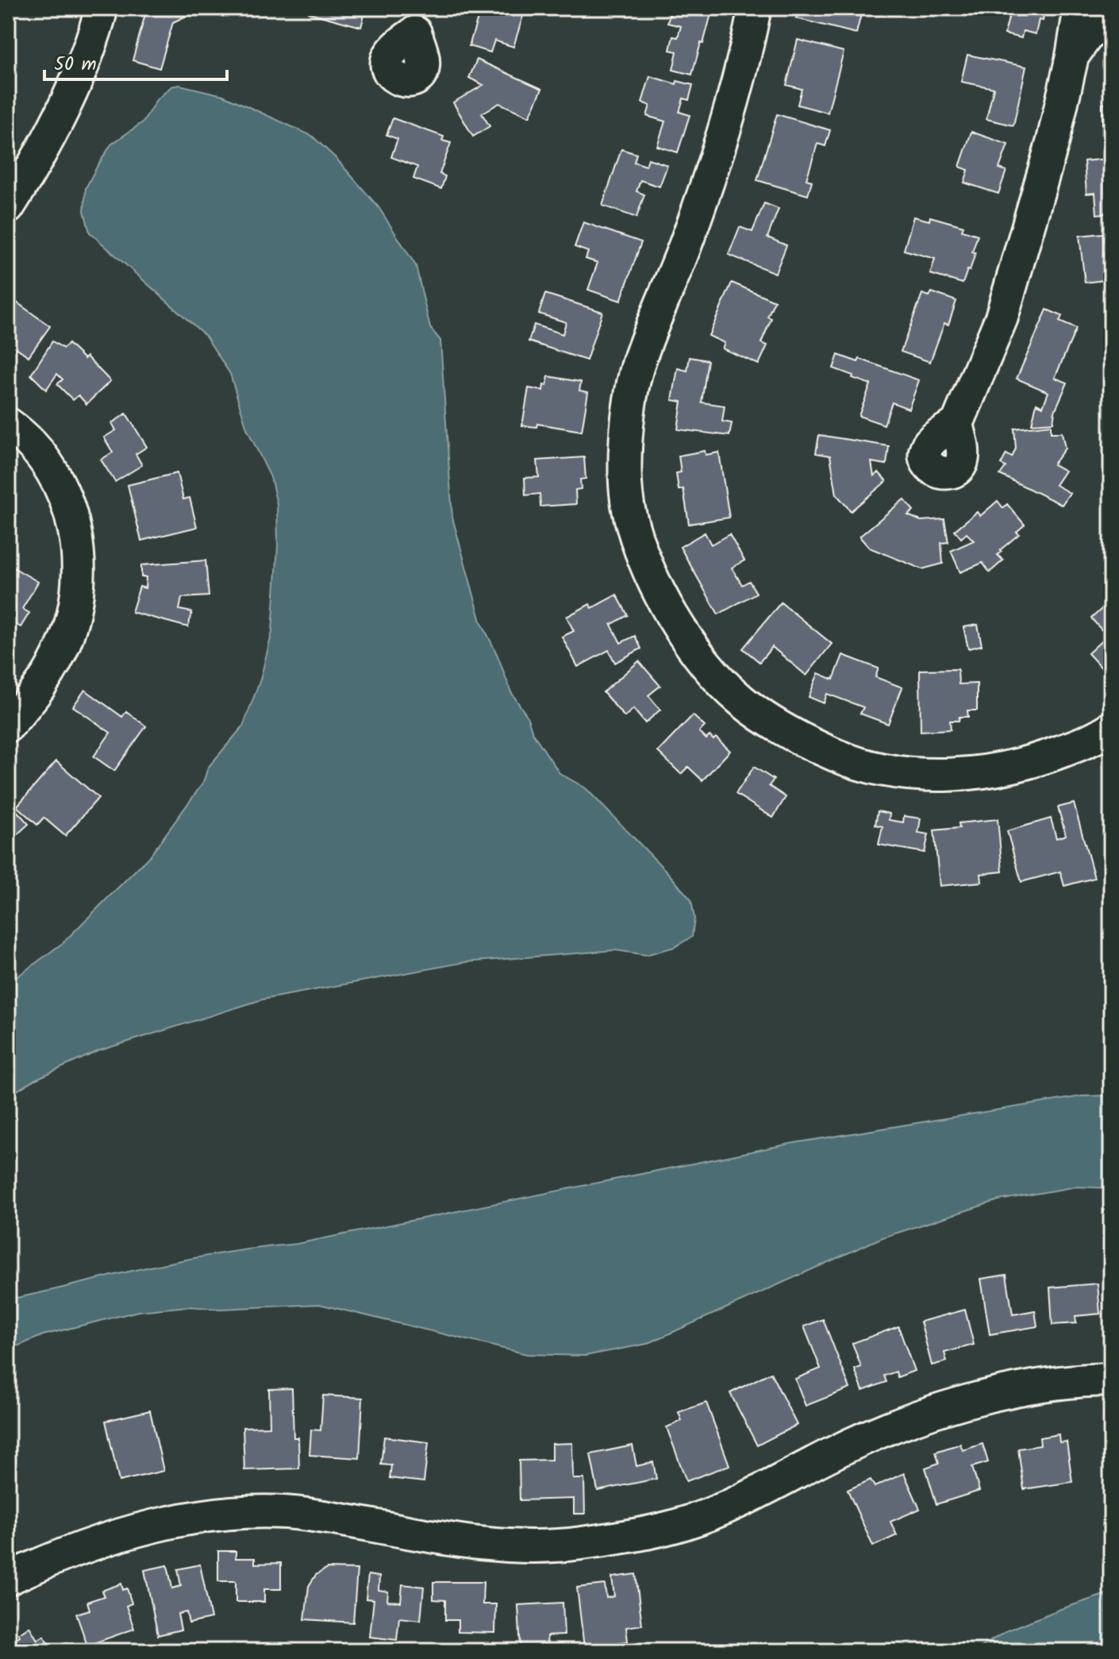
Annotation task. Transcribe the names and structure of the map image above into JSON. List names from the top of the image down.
{
  "scale_bar": "50 m"
}
